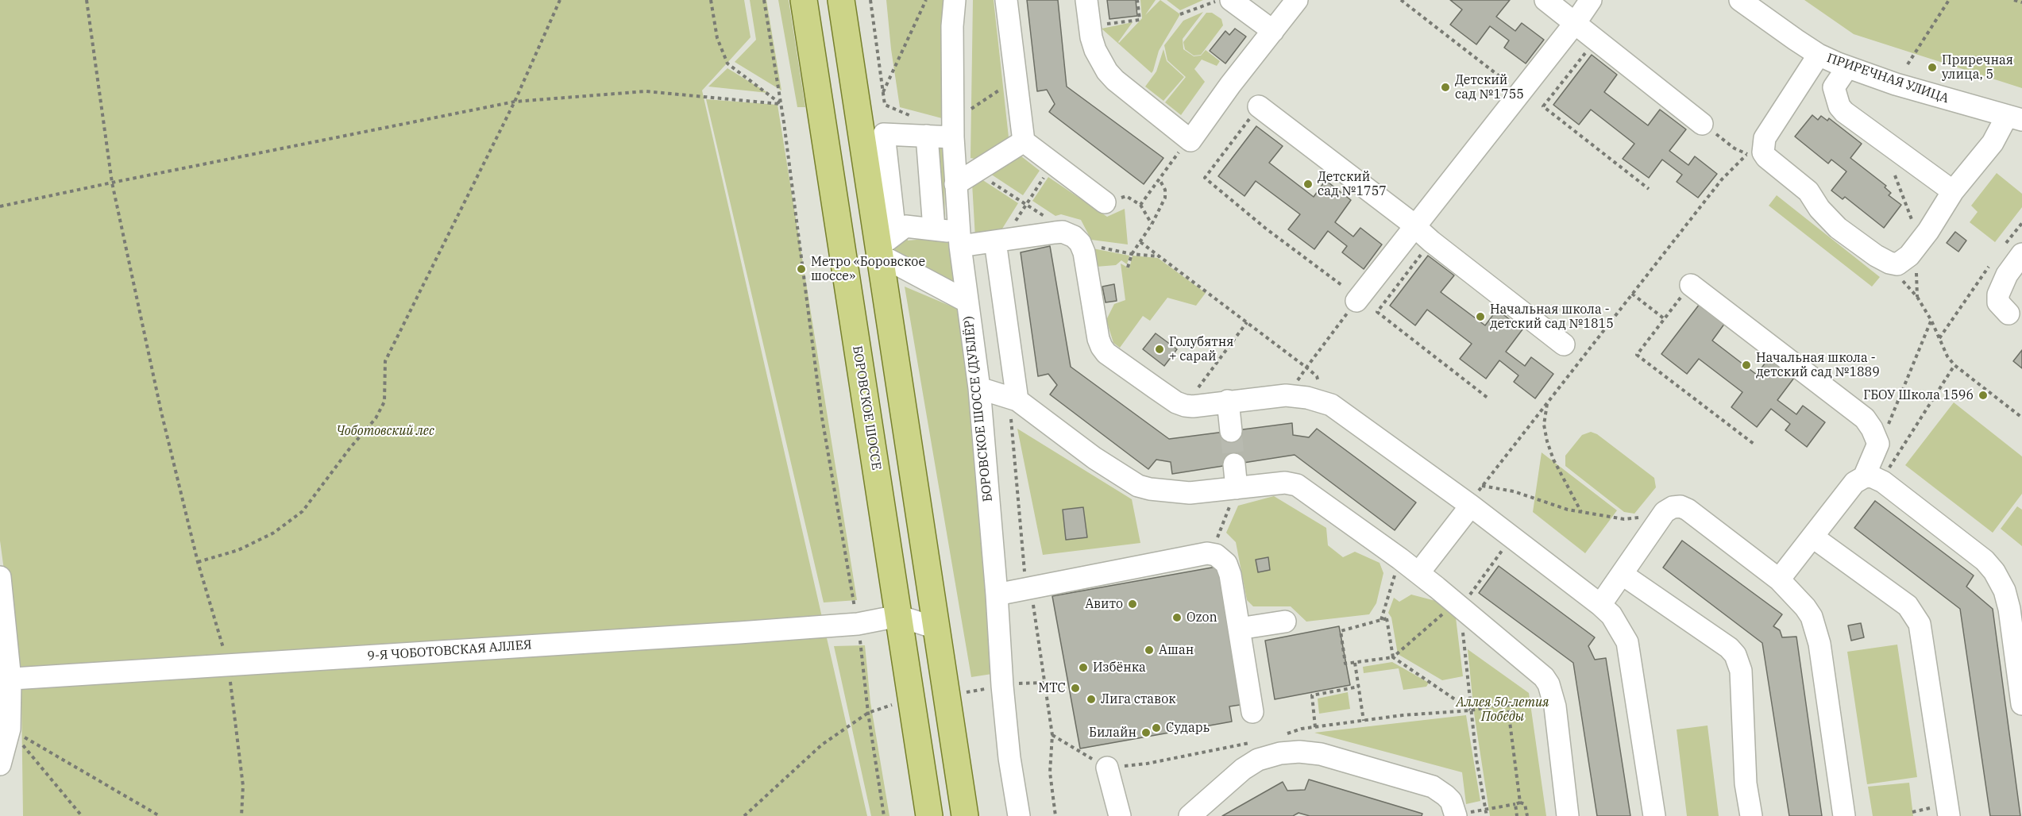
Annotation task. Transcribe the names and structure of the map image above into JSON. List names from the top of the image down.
{
  "streets": {
    "main road": ["БОРОВСКОЕ ШОССЕ"],
    "street": ["ПРИРЕЧНАЯ УЛИЦА", "БОРОВСКОЕ ШОССЕ (ДУБЛЁР)", "9-Я ЧОБОТОВСКАЯ АЛЛЕЯ"]
  },
  "crossings": [
    ["БОРОВСКОЕ ШОССЕ", "9-Я ЧОБОТОВСКАЯ АЛЛЕЯ"]
  ],
  "parks": ["Чоботовский лес", "Аллея 50-летия Победы"],
  "places": [
    "Приречная улица, 5",
    "Детский сад №1755",
    "Детский сад №1757",
    "Метро «Боровское шоссе»",
    "Начальная школа - детский сад №1815",
    "Голубятня + сарай",
    "Начальная школа - детский сад №1889",
    "ГБОУ Школа 1596",
    "Авито",
    "Ozon",
    "Ашан",
    "Избёнка",
    "МТС",
    "Лига ставок",
    "Сударь",
    "Билайн"
  ]
}
